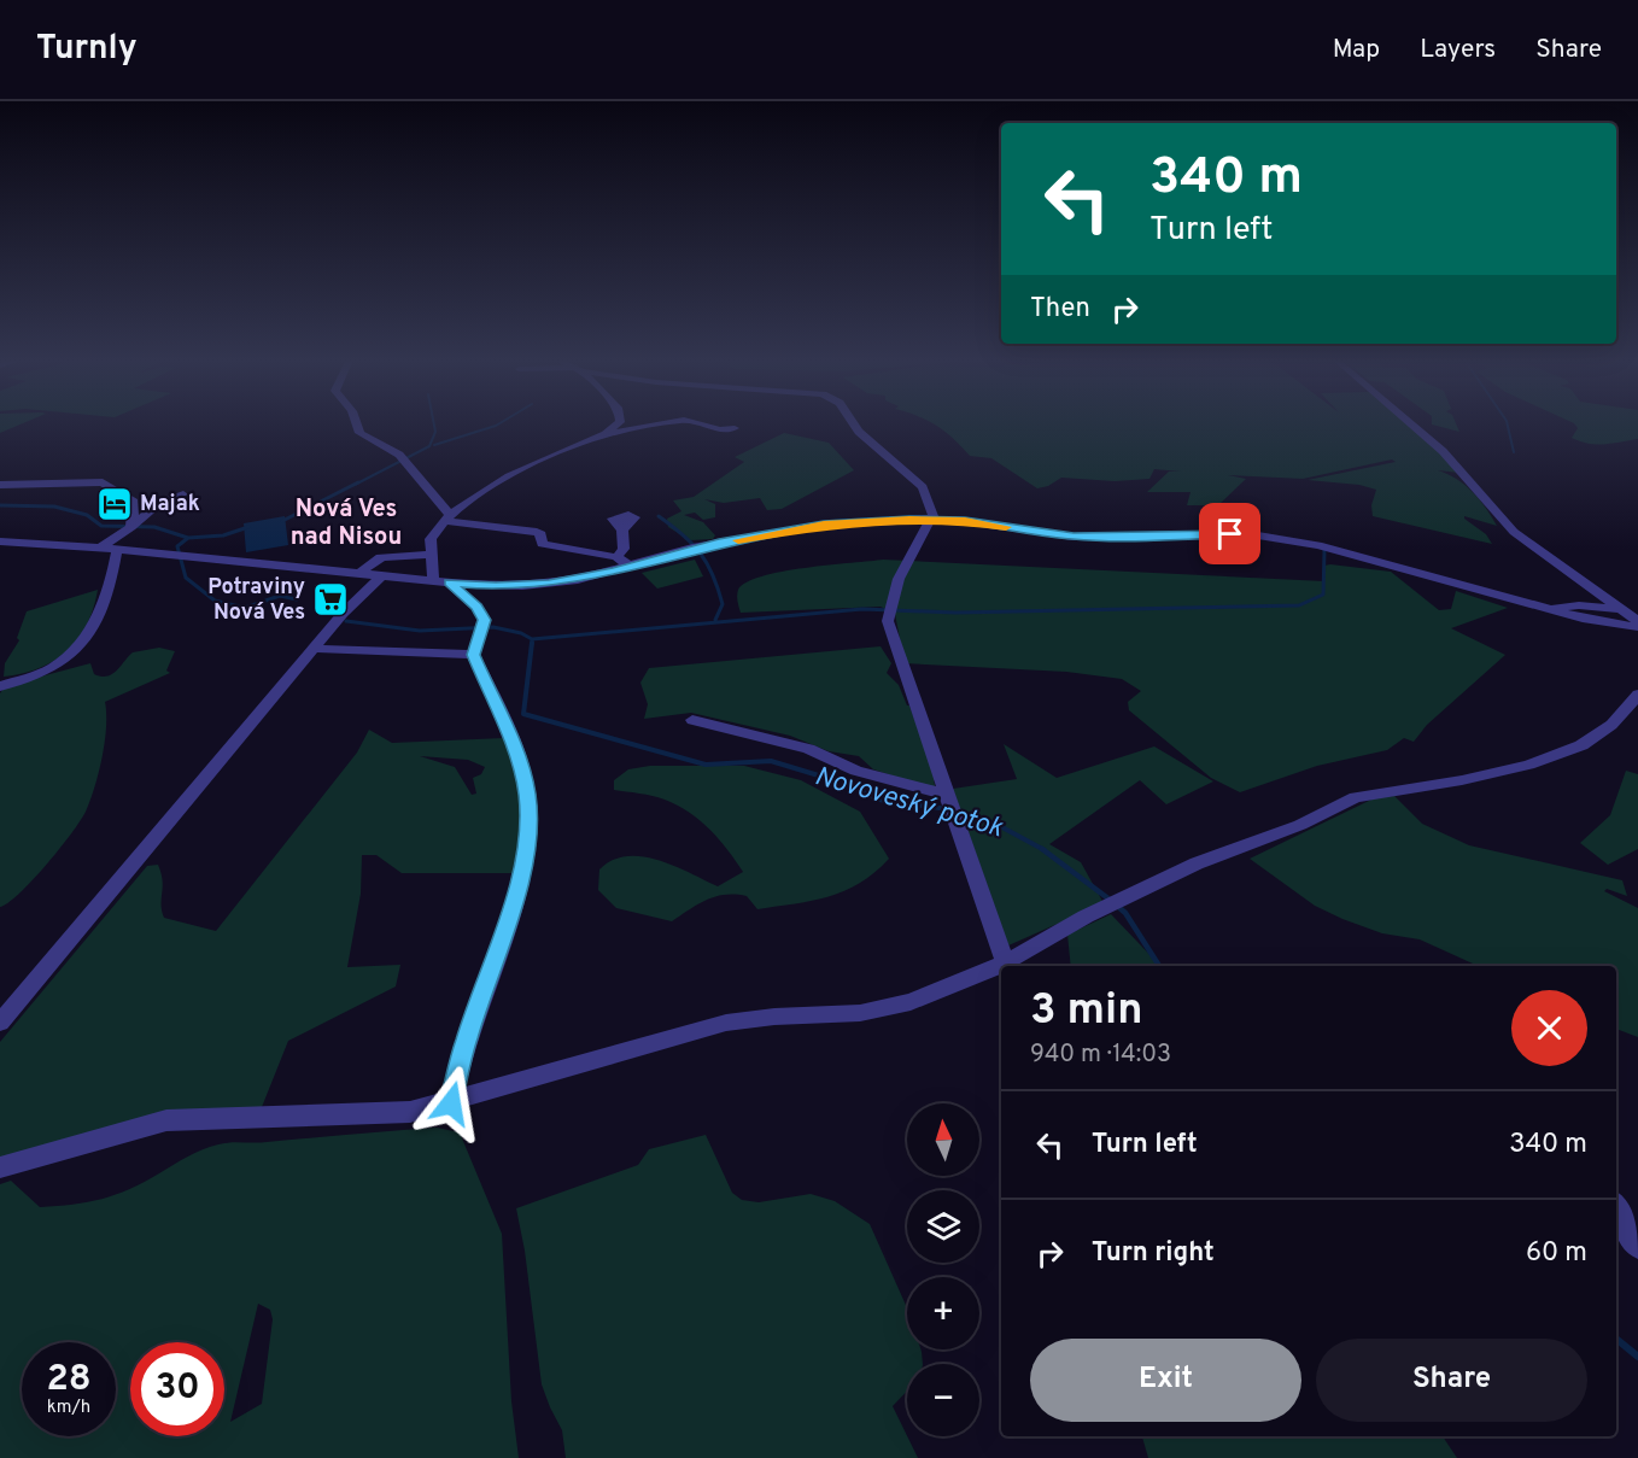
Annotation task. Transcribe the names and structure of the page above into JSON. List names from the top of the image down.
{
  "districts": ["Nová Ves nad Nisou"],
  "water": ["Novoveský potok"],
  "places": {
    "hotel": ["Majak"],
    "supermarket": ["Potraviny Nová Ves"]
  },
  "north": "top",
  "page": {
    "header": "Turnly",
    "nav": ["Map", "Layers", "Share"],
    "turn": ["340 m", "Turn left"],
    "then": "Then",
    "heading": ["3 min", "940 m · 14:03"],
    "list": [
      {
        "name": "Turn left",
        "value": "340 m"
      },
      {
        "name": "Turn right",
        "value": "60 m"
      }
    ],
    "map_buttons": ["+", "−"],
    "buttons": ["Exit", "Share"],
    "speed": "28 km/h",
    "limit": "30"
  }
}
